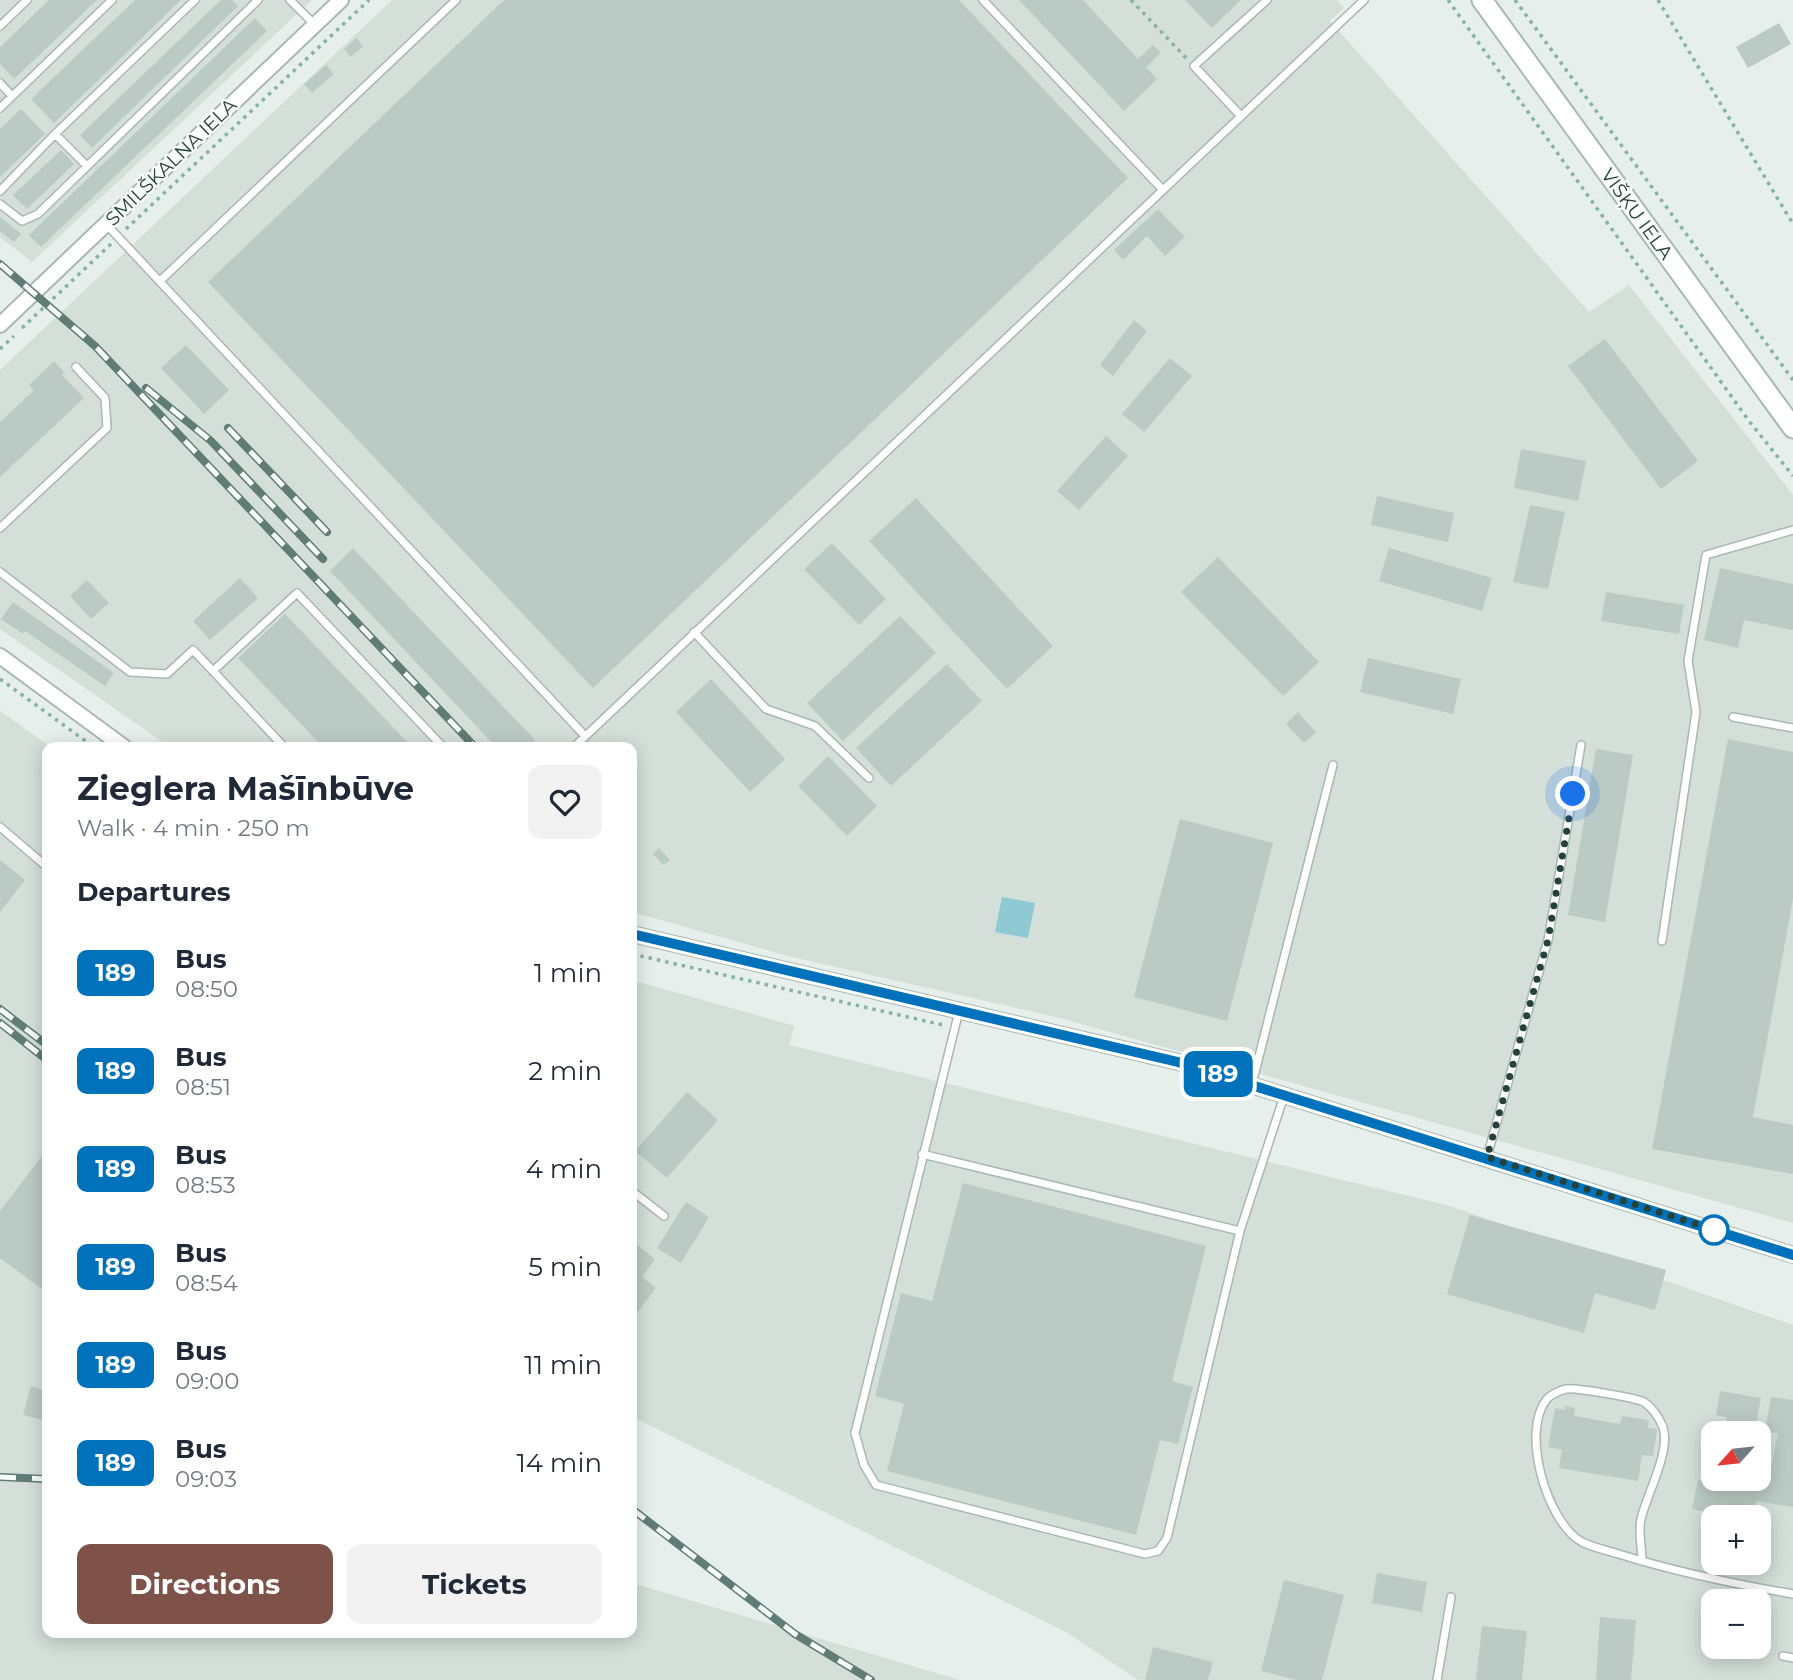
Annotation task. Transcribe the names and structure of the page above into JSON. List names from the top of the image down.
{
  "streets": {
    "street": ["SMILŠKALNA IELA", "VIŠĶU IELA"]
  },
  "lines": ["bus line 189"],
  "north": "bottom left",
  "page": {
    "on_map": "189",
    "heading": [
      ["Zieglera Mašīnbūve", "Walk · 4 min · 250 m"],
      "Departures"
    ],
    "list": [
      {
        "mark": "189",
        "name": "Bus",
        "note": "08:50",
        "value": "1 min"
      },
      {
        "mark": "189",
        "name": "Bus",
        "note": "08:51",
        "value": "2 min"
      },
      {
        "mark": "189",
        "name": "Bus",
        "note": "08:53",
        "value": "4 min"
      },
      {
        "mark": "189",
        "name": "Bus",
        "note": "08:54",
        "value": "5 min"
      },
      {
        "mark": "189",
        "name": "Bus",
        "note": "09:00",
        "value": "11 min"
      },
      {
        "mark": "189",
        "name": "Bus",
        "note": "09:03",
        "value": "14 min"
      }
    ],
    "map_buttons": ["+", "−"],
    "buttons": ["Directions", "Tickets"]
  }
}
